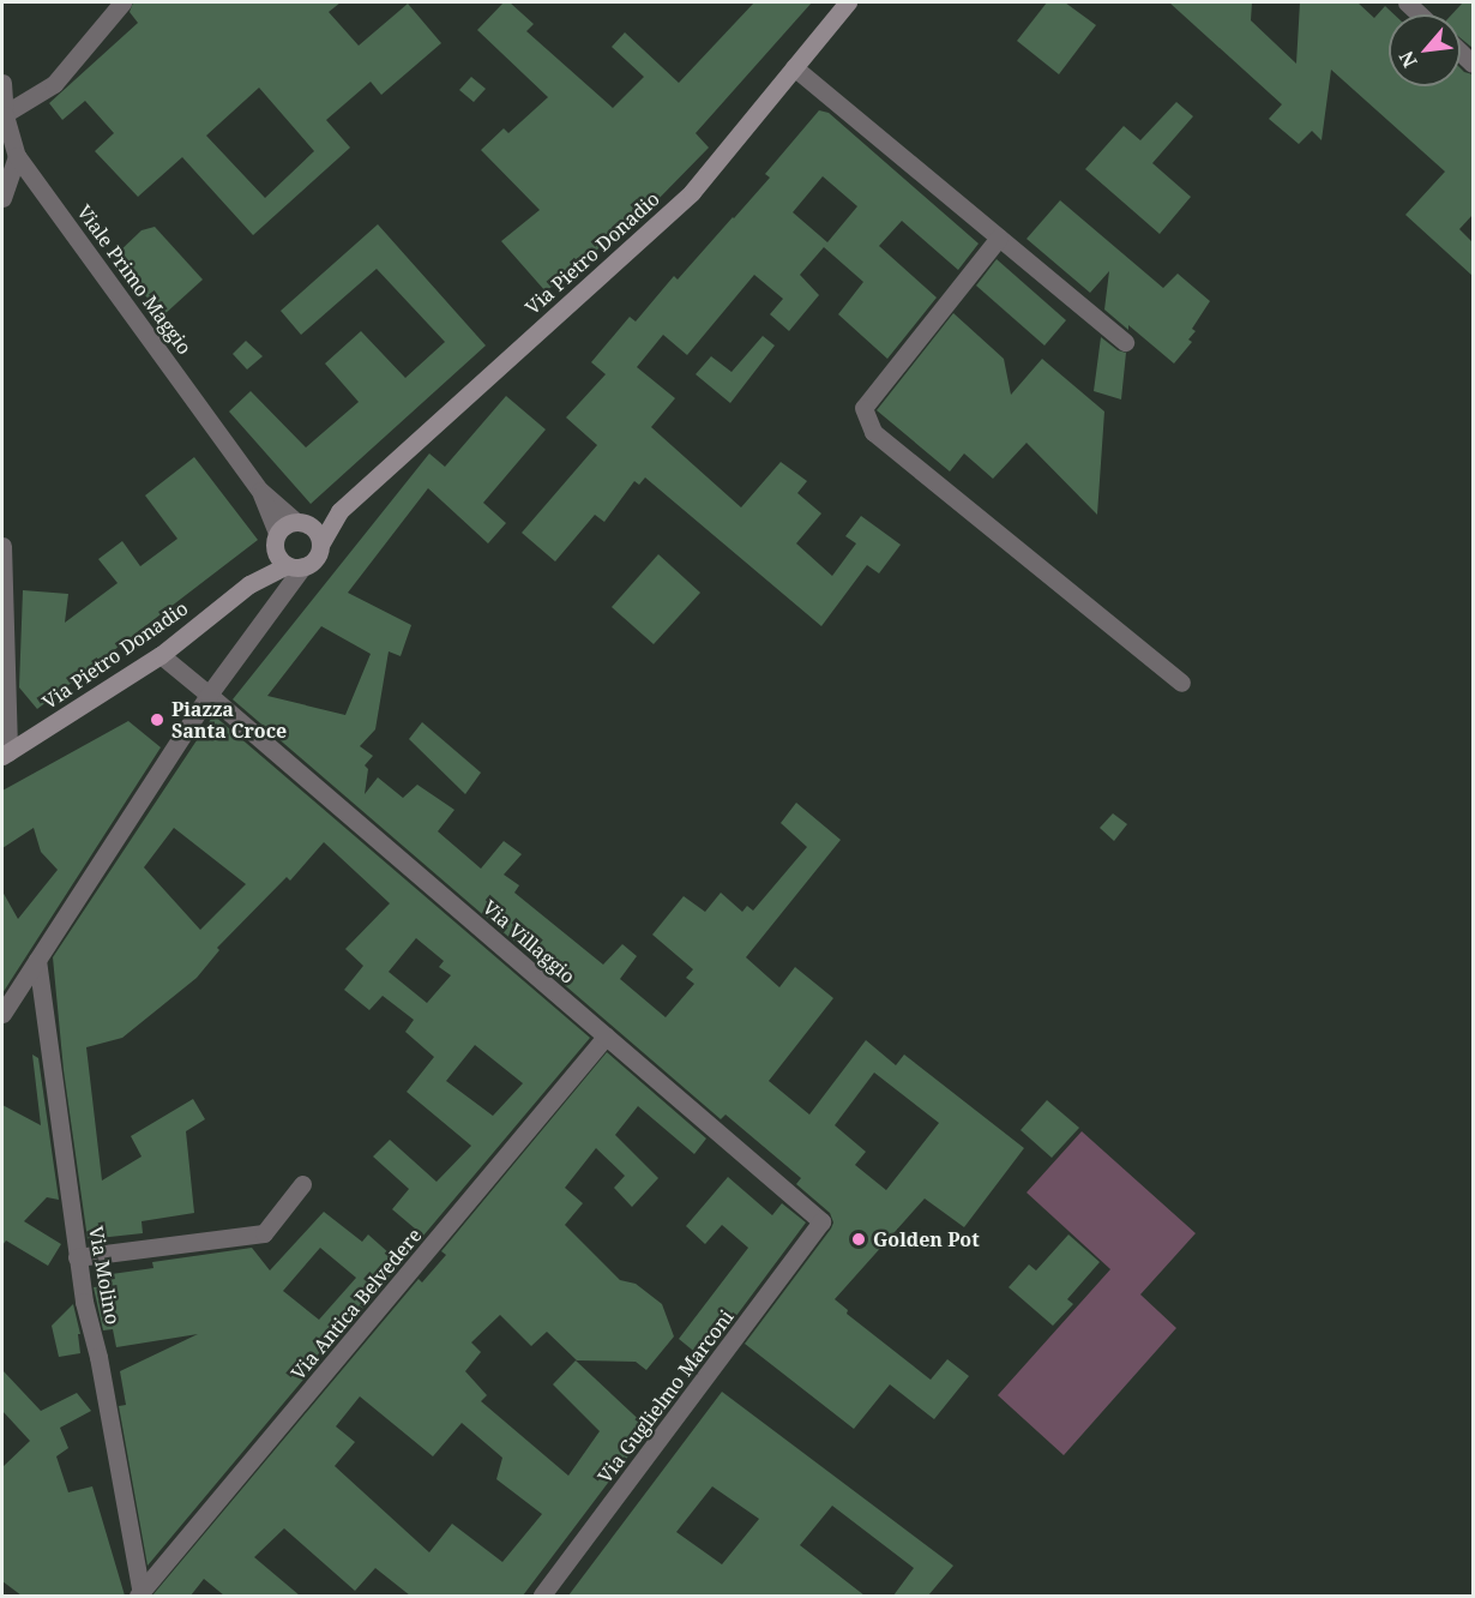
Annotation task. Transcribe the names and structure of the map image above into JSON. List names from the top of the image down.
{
  "streets": {
    "main road": ["Via Pietro Donadio"],
    "street": [
      "Viale Primo Maggio",
      "Via Villaggio",
      "Via Molino",
      "Via Antica Belvedere",
      "Via Guglielmo Marconi"
    ]
  },
  "crossings": [
    ["Via Pietro Donadio", "Viale Primo Maggio"],
    ["Via Pietro Donadio", "Via Villaggio"],
    ["Via Villaggio", "Via Antica Belvedere"],
    ["Via Villaggio", "Via Guglielmo Marconi"],
    ["Via Molino", "Via Antica Belvedere"]
  ],
  "places": ["Piazza Santa Croce", "Golden Pot"],
  "north": "bottom left"
}
